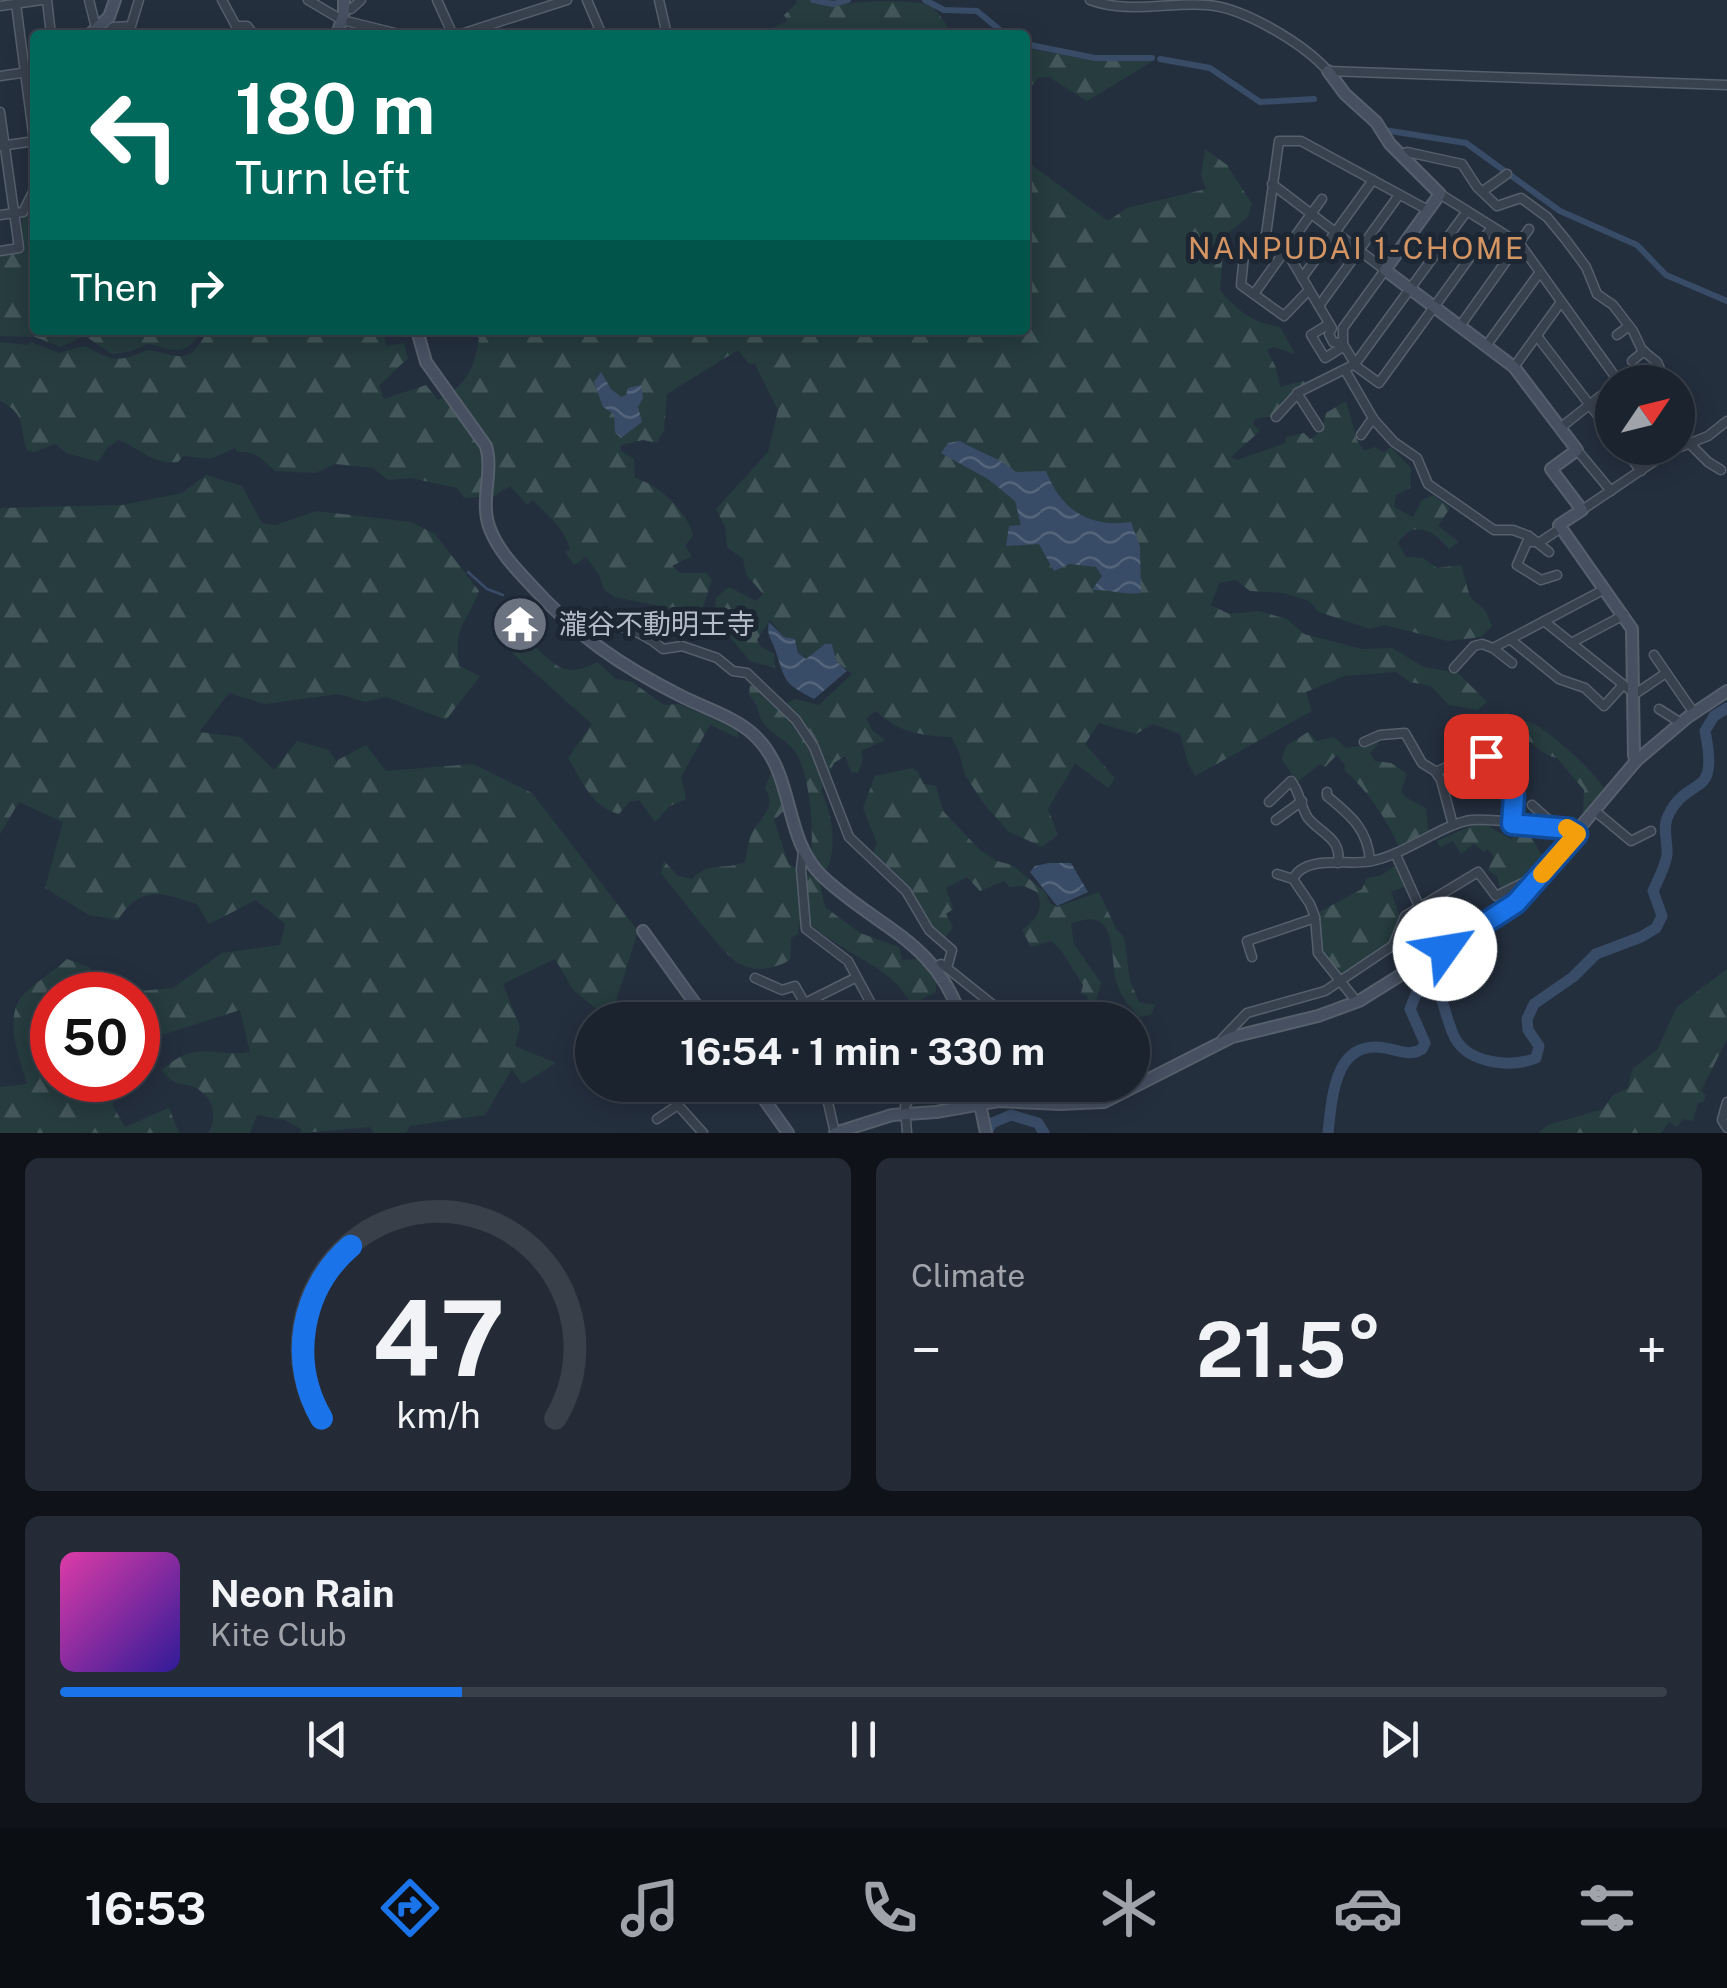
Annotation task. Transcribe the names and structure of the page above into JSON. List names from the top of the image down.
{
  "districts": ["NANPUDAI 1-CHOME"],
  "places": {
    "temple": ["瀧谷不動明王寺"]
  },
  "north": "top right",
  "page": {
    "turn": ["180 m", "Turn left"],
    "then": "Then",
    "limit": "50",
    "trip": "16:54 · 1 min · 330 m",
    "tile": "Climate",
    "heat": ["−", "21.5°", "+"],
    "song": ["Neon Rain", "Kite Club"],
    "tabs": "16:53",
    "gauge": ["47", "km/h"]
  }
}
